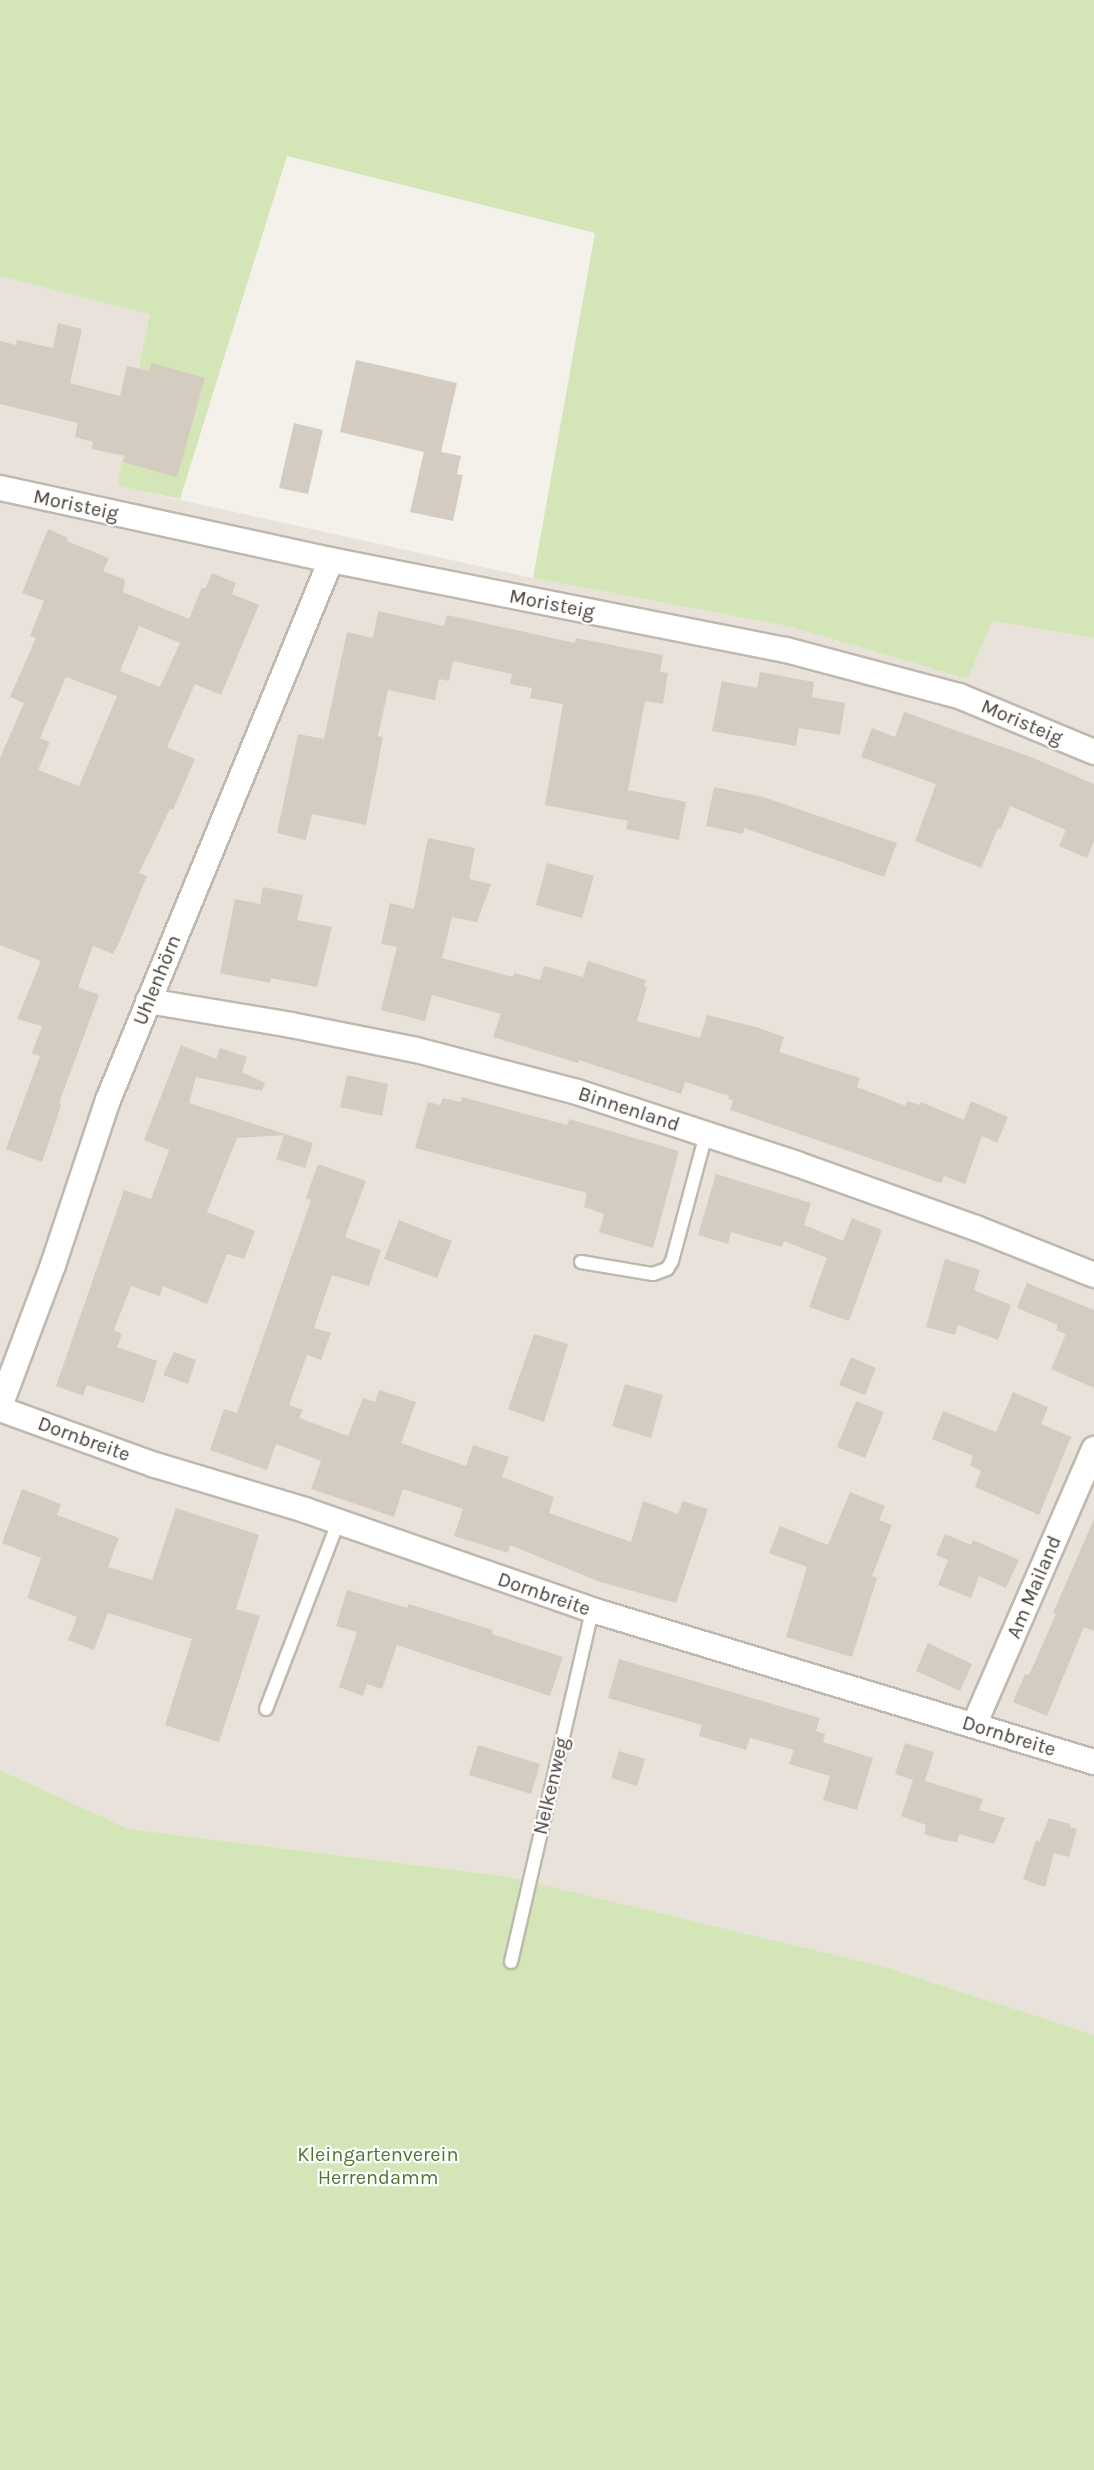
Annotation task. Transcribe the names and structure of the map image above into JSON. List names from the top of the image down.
{
  "streets": {
    "street": [
      "Moristeig",
      "Uhlenhörn",
      "Binnenland",
      "Dornbreite",
      "Am Mailand"
    ],
    "lane": ["Nelkenweg"]
  },
  "crossings": [
    ["Moristeig", "Uhlenhörn"],
    ["Uhlenhörn", "Binnenland"],
    ["Uhlenhörn", "Dornbreite"],
    ["Dornbreite", "Am Mailand"],
    ["Dornbreite", "Nelkenweg"]
  ],
  "parks": ["Kleingartenverein Herrendamm"]
}
